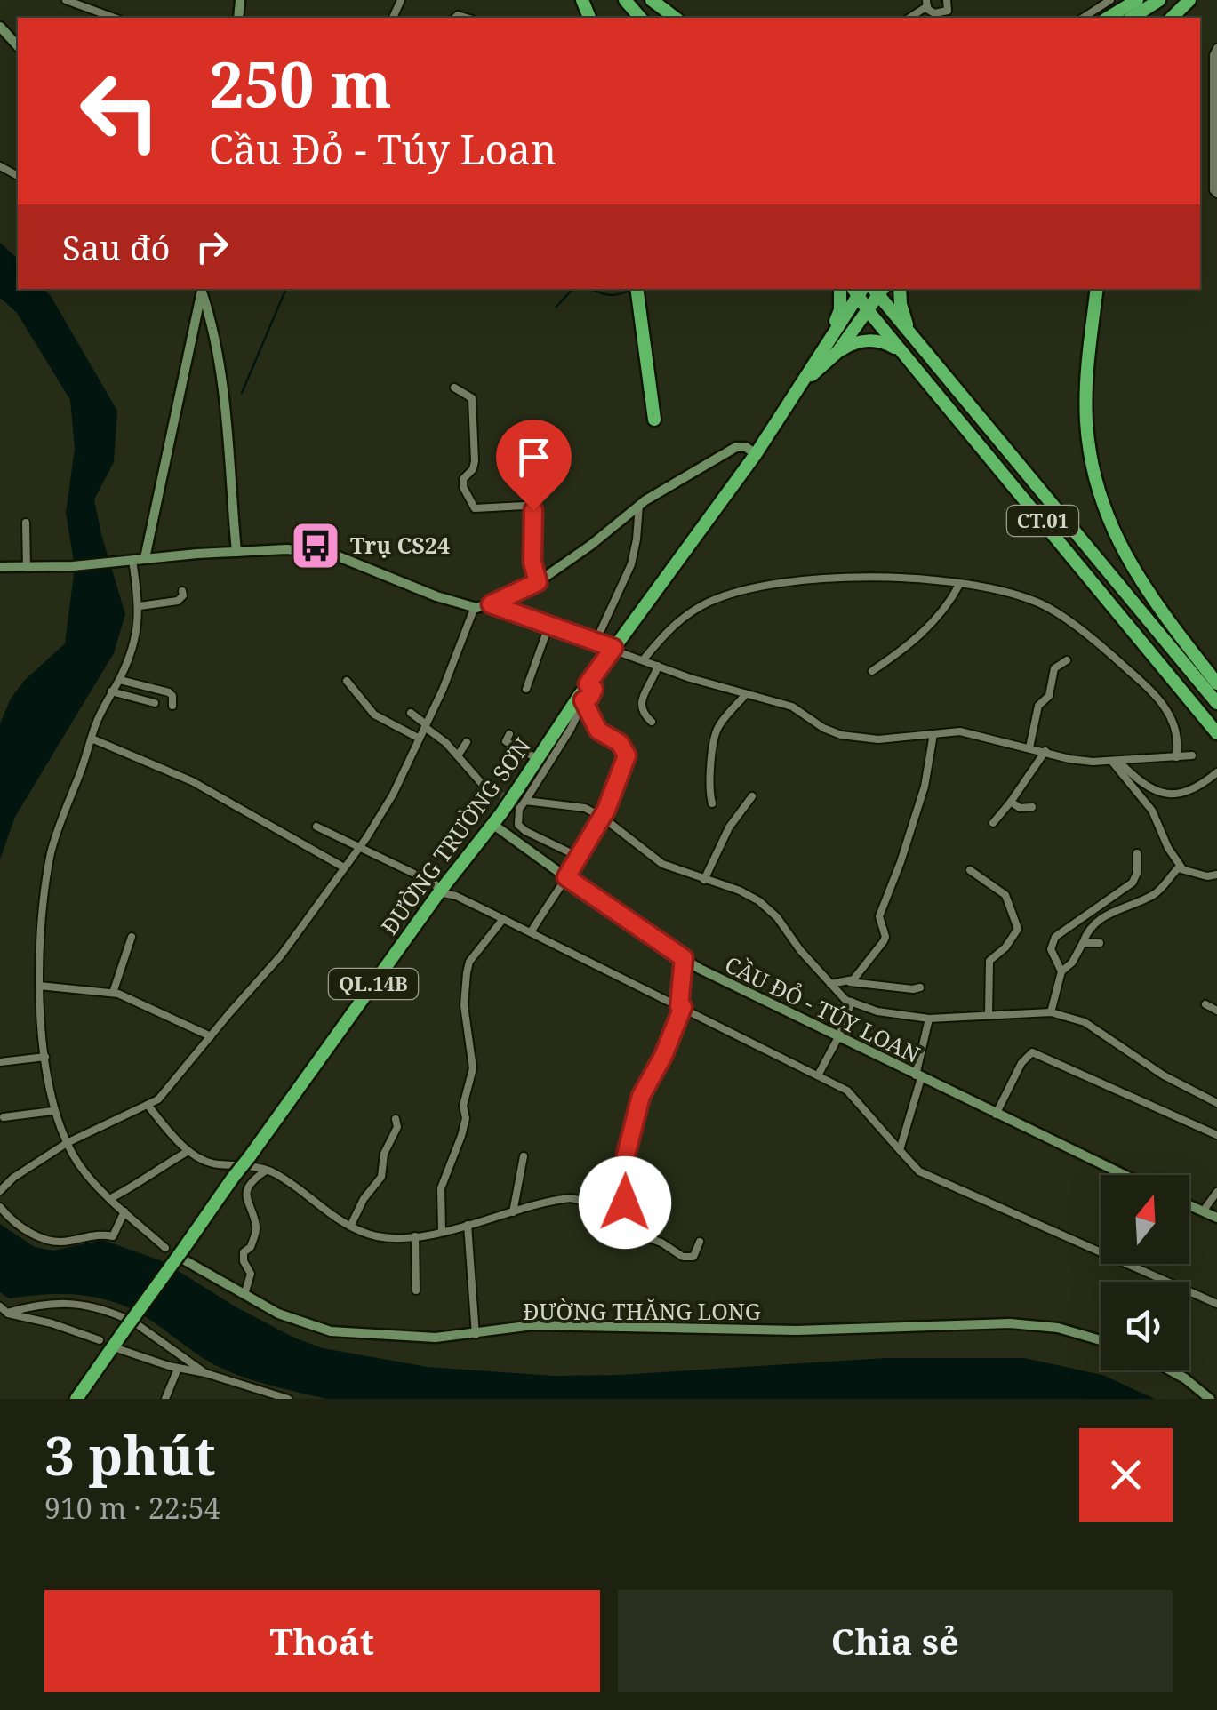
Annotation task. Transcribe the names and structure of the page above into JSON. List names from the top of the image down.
{
  "streets": {
    "highway": ["CT.01", "ĐƯỜNG TRƯỜNG SƠN", "QL.14B"],
    "street": ["CẦU ĐỎ - TÚY LOAN", "ĐƯỜNG THĂNG LONG"]
  },
  "crossings": [
    ["CT.01", "ĐƯỜNG TRƯỜNG SƠN"],
    ["ĐƯỜNG TRƯỜNG SƠN", "CẦU ĐỎ - TÚY LOAN"],
    ["ĐƯỜNG TRƯỜNG SƠN", "ĐƯỜNG THĂNG LONG"]
  ],
  "places": {
    "bus stop": ["Trụ CS24"]
  },
  "north": "top",
  "page": {
    "turn": ["250 m", "Cầu Đỏ - Túy Loan"],
    "then": "Sau đó",
    "heading": ["3 phút", "910 m · 22:54"],
    "buttons": ["Thoát", "Chia sẻ"]
  }
}
